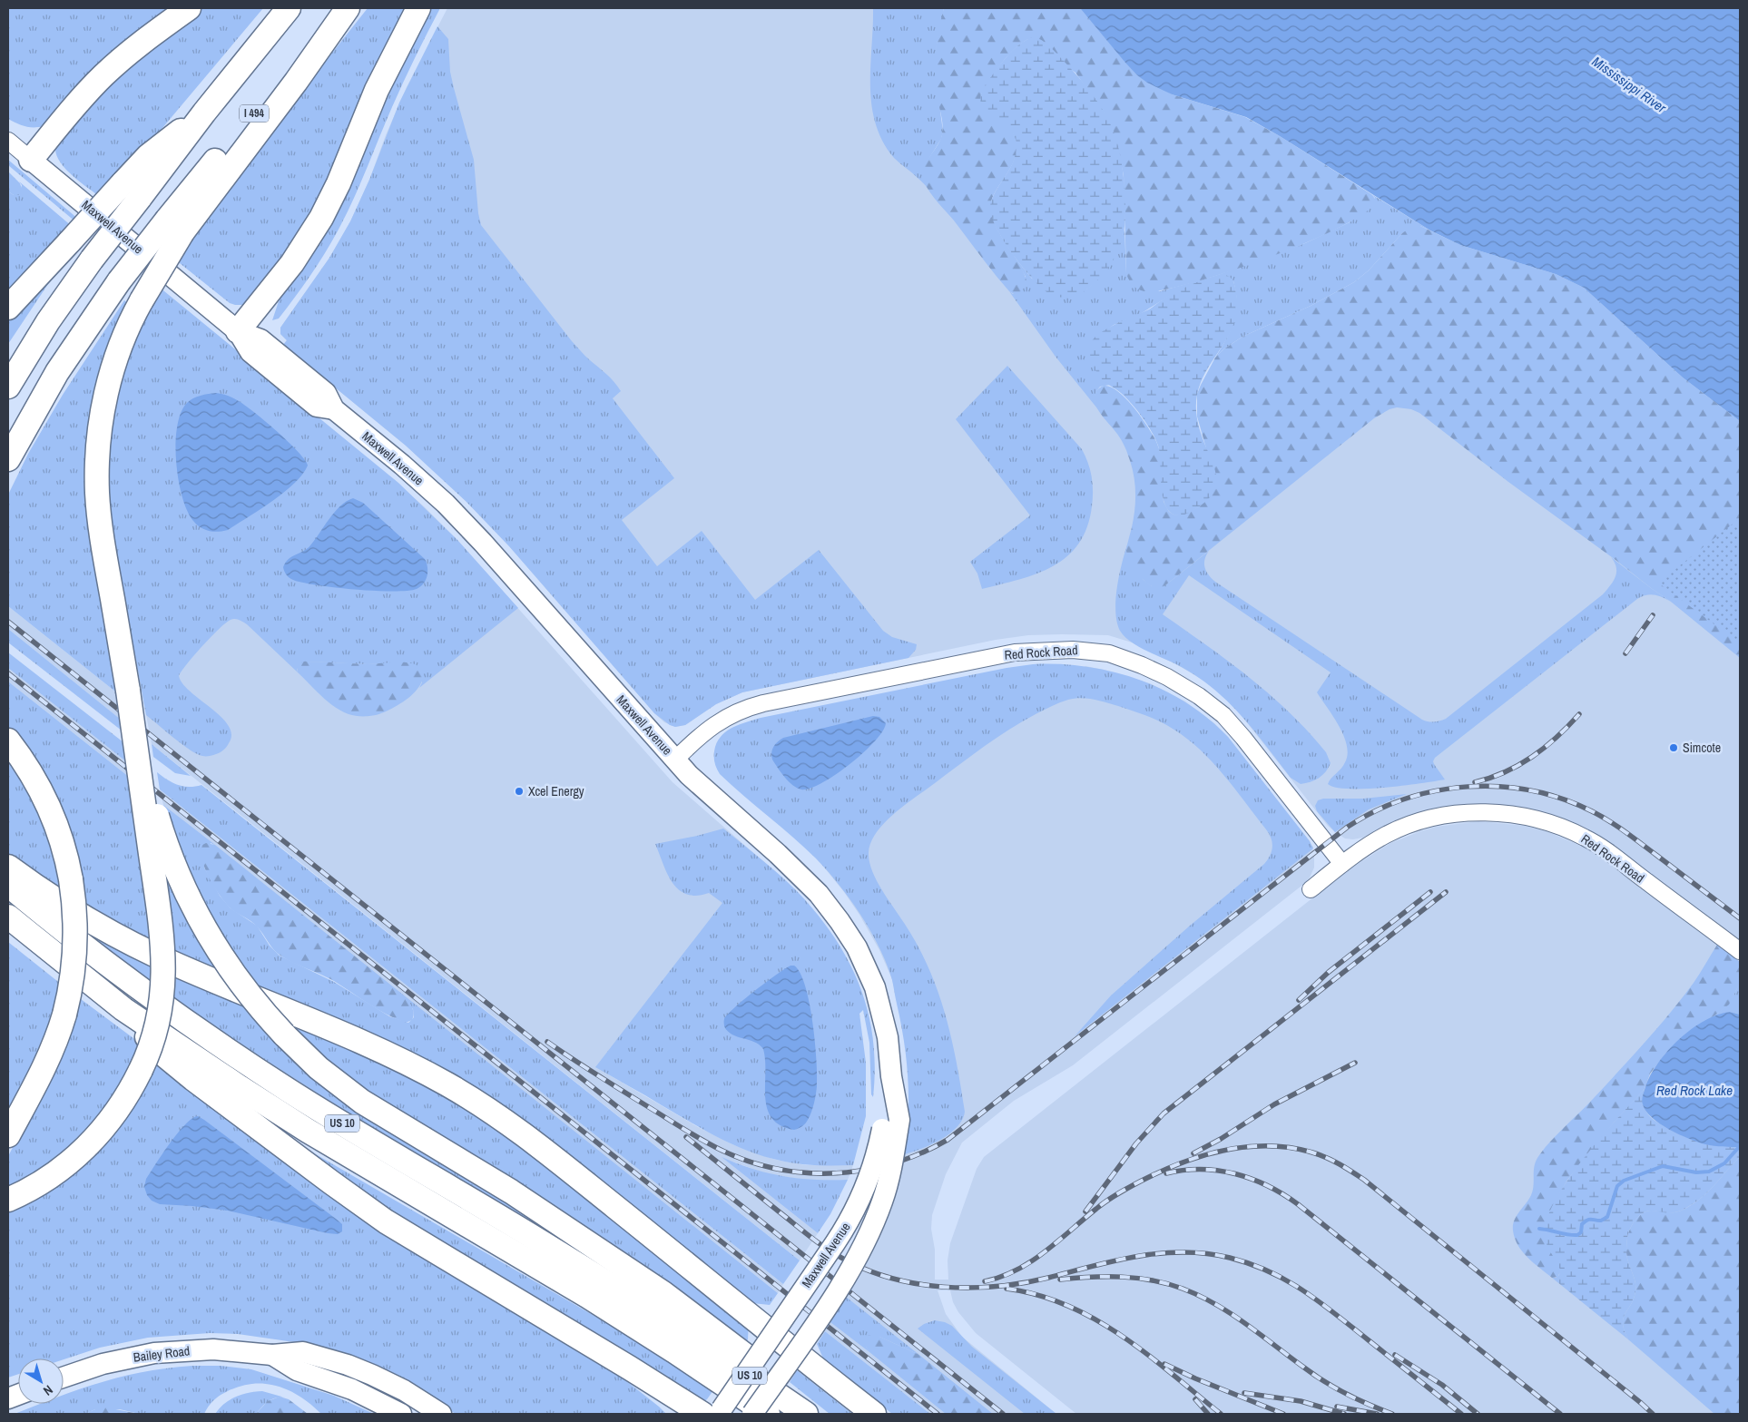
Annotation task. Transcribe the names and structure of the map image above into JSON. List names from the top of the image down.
{
  "streets": {
    "highway": ["I 494", "US 10"],
    "main road": ["Maxwell Avenue", "Bailey Road"],
    "street": ["Red Rock Road"]
  },
  "crossings": [
    ["Maxwell Avenue", "Red Rock Road"]
  ],
  "water": ["Mississippi River", "Red Rock Lake"],
  "places": ["Simcote", "Xcel Energy"],
  "north": "bottom right"
}
